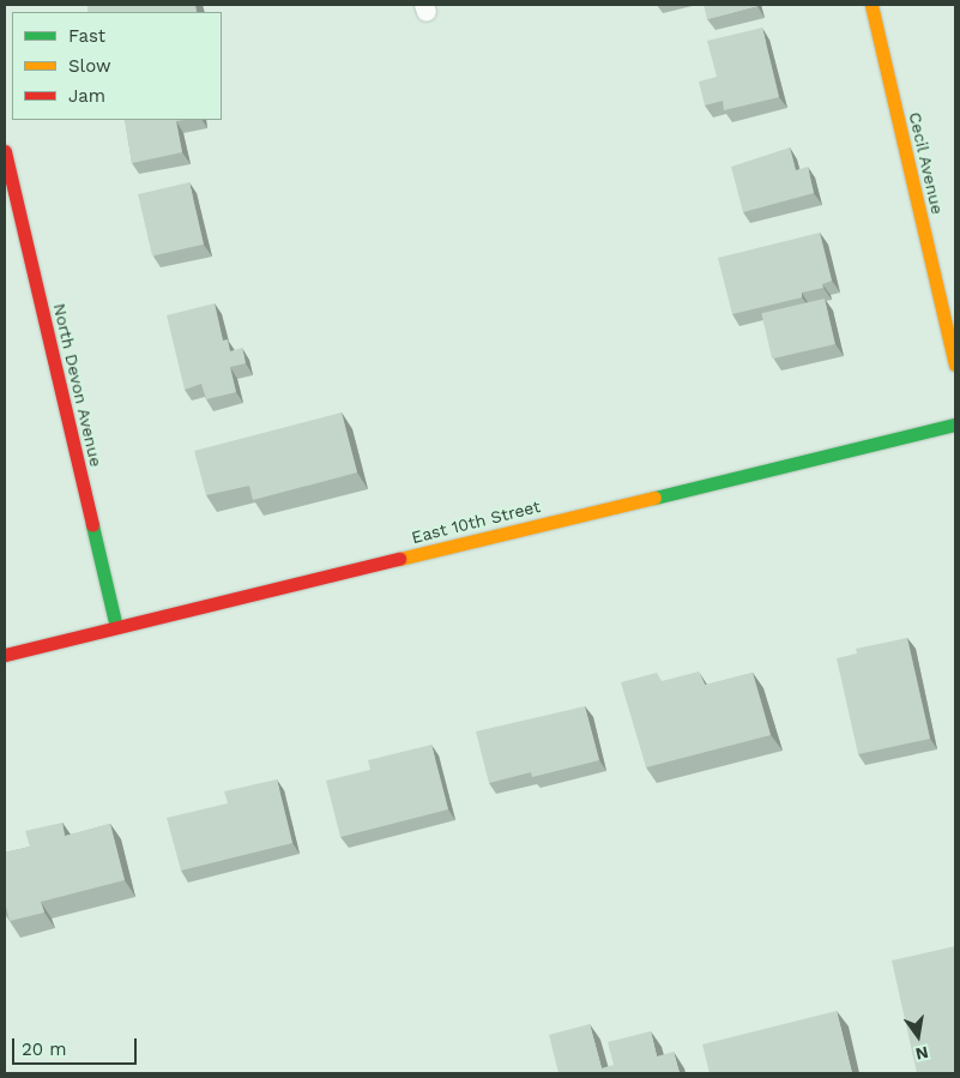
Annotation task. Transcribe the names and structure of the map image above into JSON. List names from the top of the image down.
{
  "streets": {
    "main road": ["Cecil Avenue", "North Devon Avenue", "East 10th Street"]
  },
  "crossings": [
    ["North Devon Avenue", "East 10th Street"]
  ],
  "legend": ["Fast", "Slow", "Jam"],
  "scale_bar": "20 m",
  "north": "bottom"
}
